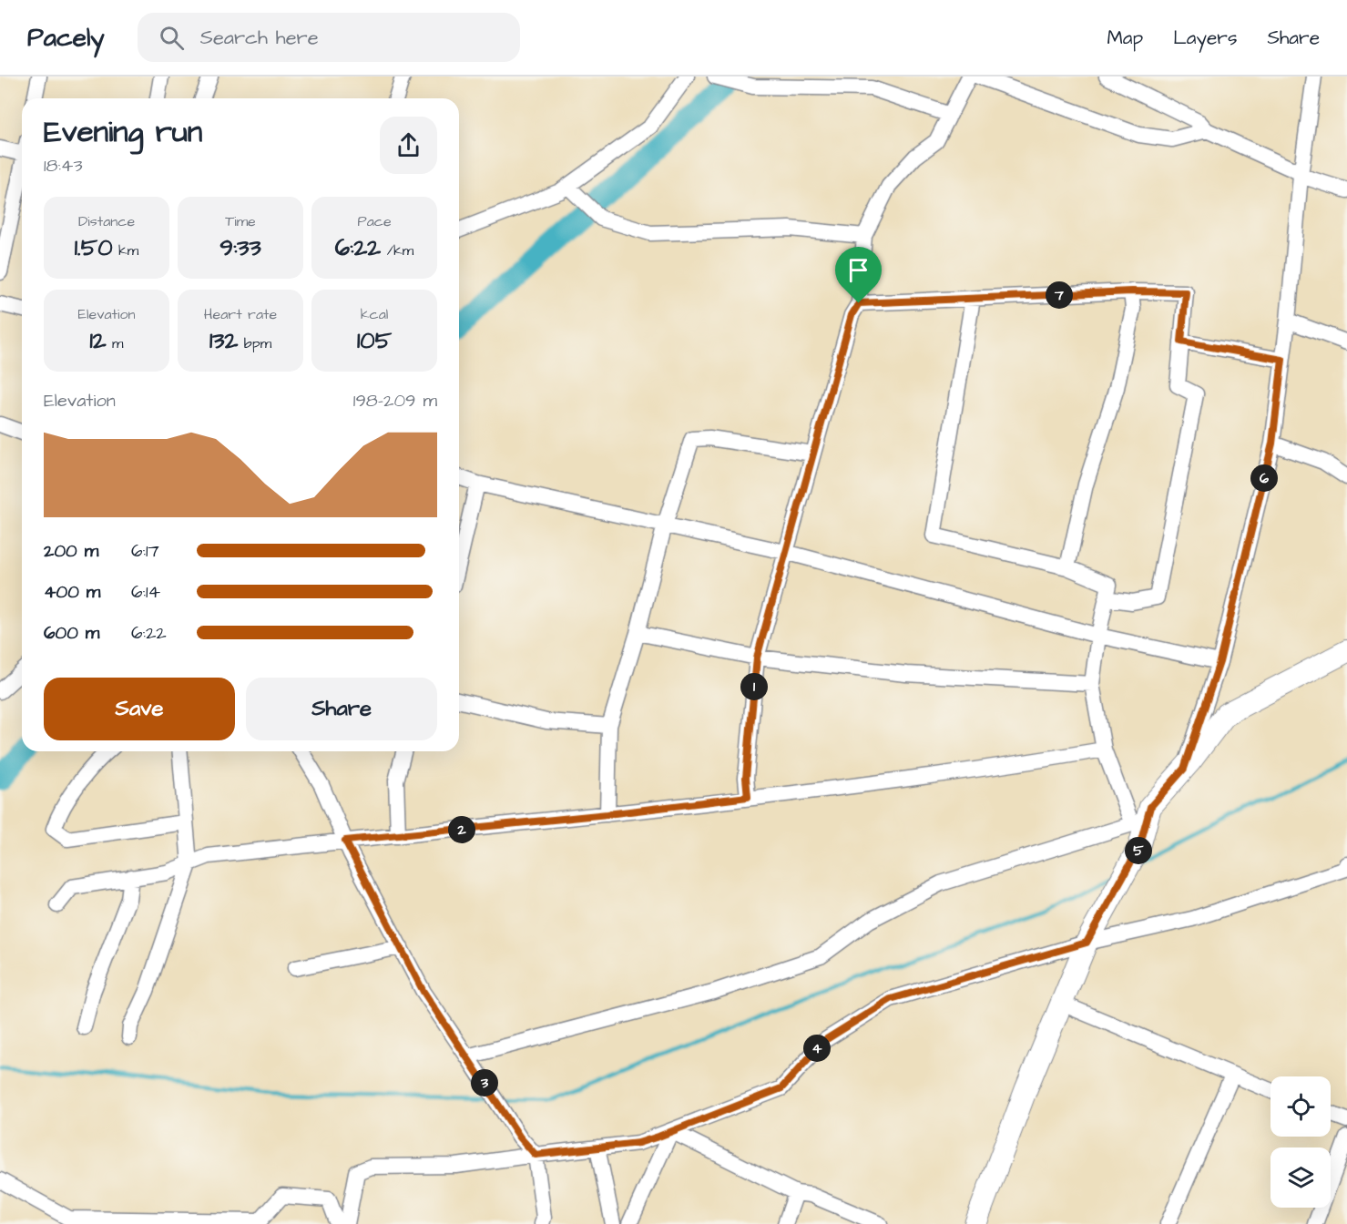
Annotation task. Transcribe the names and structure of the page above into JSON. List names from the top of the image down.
{
  "page": {
    "header": "Pacely",
    "search": "Search here",
    "nav": ["Map", "Layers", "Share"],
    "heading": ["Evening run", "18:43"],
    "stats": [
      ["Distance", "1.50 km"],
      ["Time", "9:33"],
      ["Pace", "6:22 /km"],
      ["Elevation", "12 m"],
      ["Heart rate", "132 bpm"],
      ["kcal", "105"]
    ],
    "pins": [
      "7",
      "6",
      "1",
      "2",
      "5",
      "4",
      "3"
    ],
    "chart": ["Elevation", "198–209 m"],
    "list": [
      {
        "name": "200 m",
        "note": "6:17"
      },
      {
        "name": "400 m",
        "note": "6:14"
      },
      {
        "name": "600 m",
        "note": "6:22"
      }
    ],
    "buttons": ["Save", "Share"]
  }
}
